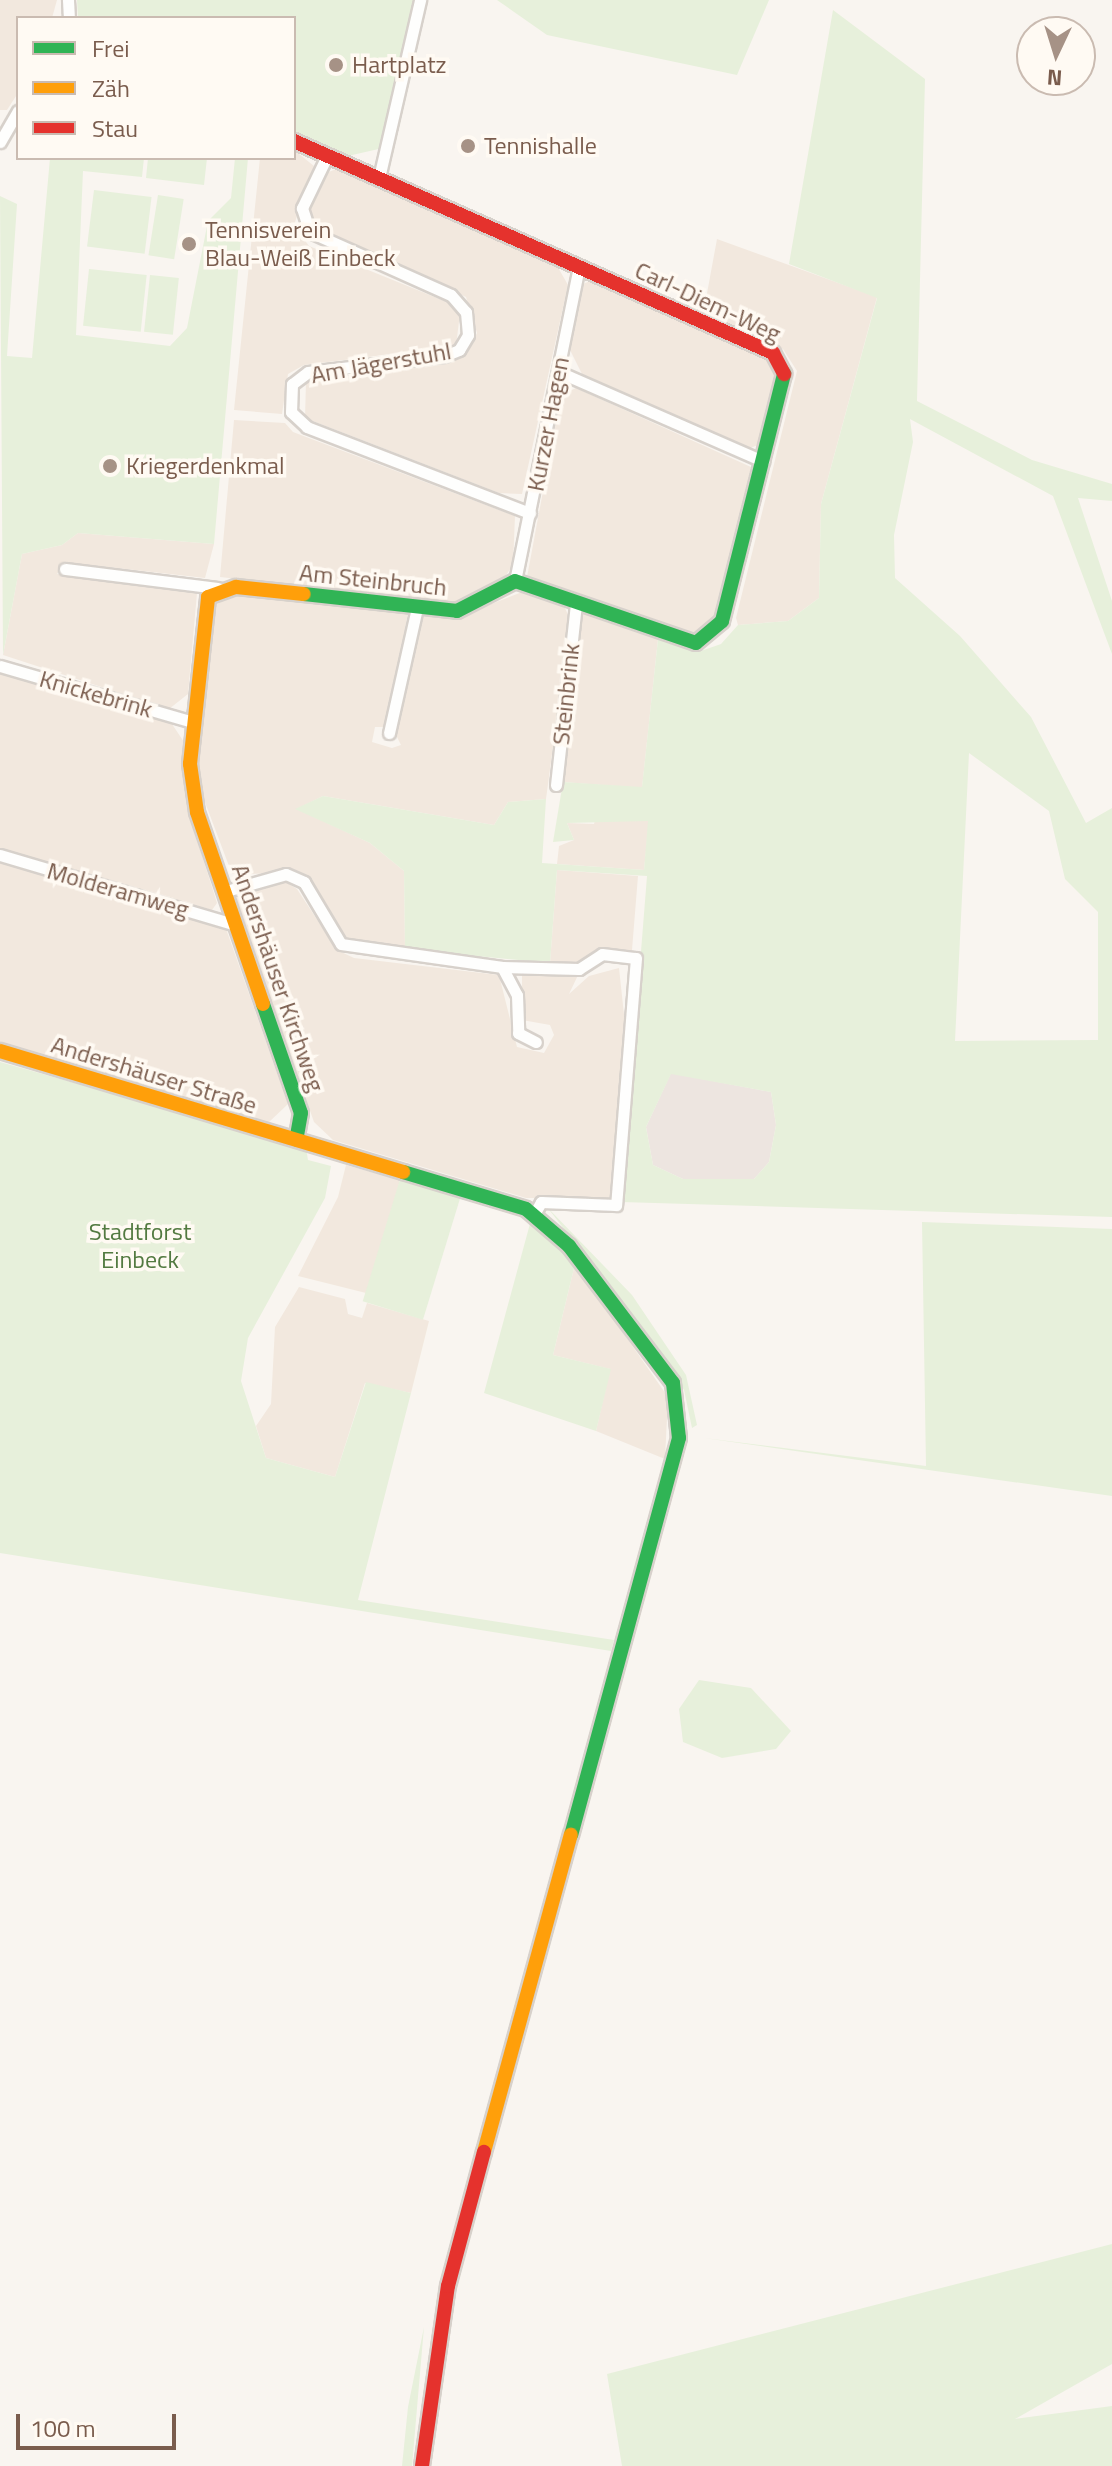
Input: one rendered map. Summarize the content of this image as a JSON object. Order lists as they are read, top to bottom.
{
  "streets": {
    "street": [
      "Carl-Diem-Weg",
      "Am Jägerstuhl",
      "Kurzer Hagen",
      "Am Steinbruch",
      "Knickebrink",
      "Steinbrink",
      "Molderamweg",
      "Andershäuser Kirchweg",
      "Andershäuser Straße"
    ]
  },
  "crossings": [
    ["Carl-Diem-Weg", "Am Jägerstuhl"],
    ["Carl-Diem-Weg", "Kurzer Hagen"],
    ["Carl-Diem-Weg", "Am Steinbruch"],
    ["Carl-Diem-Weg", "Steinbrink"],
    ["Am Jägerstuhl", "Kurzer Hagen"],
    ["Kurzer Hagen", "Am Steinbruch"],
    ["Am Steinbruch", "Andershäuser Kirchweg"],
    ["Knickebrink", "Andershäuser Kirchweg"],
    ["Molderamweg", "Andershäuser Kirchweg"],
    ["Andershäuser Kirchweg", "Andershäuser Straße"]
  ],
  "parks": ["Stadtforst Einbeck"],
  "places": [
    "Hartplatz",
    "Tennishalle",
    "Tennisverein Blau-Weiß Einbeck",
    "Kriegerdenkmal"
  ],
  "legend": ["Frei", "Zäh", "Stau"],
  "scale_bar": "100 m",
  "north": "bottom"
}
